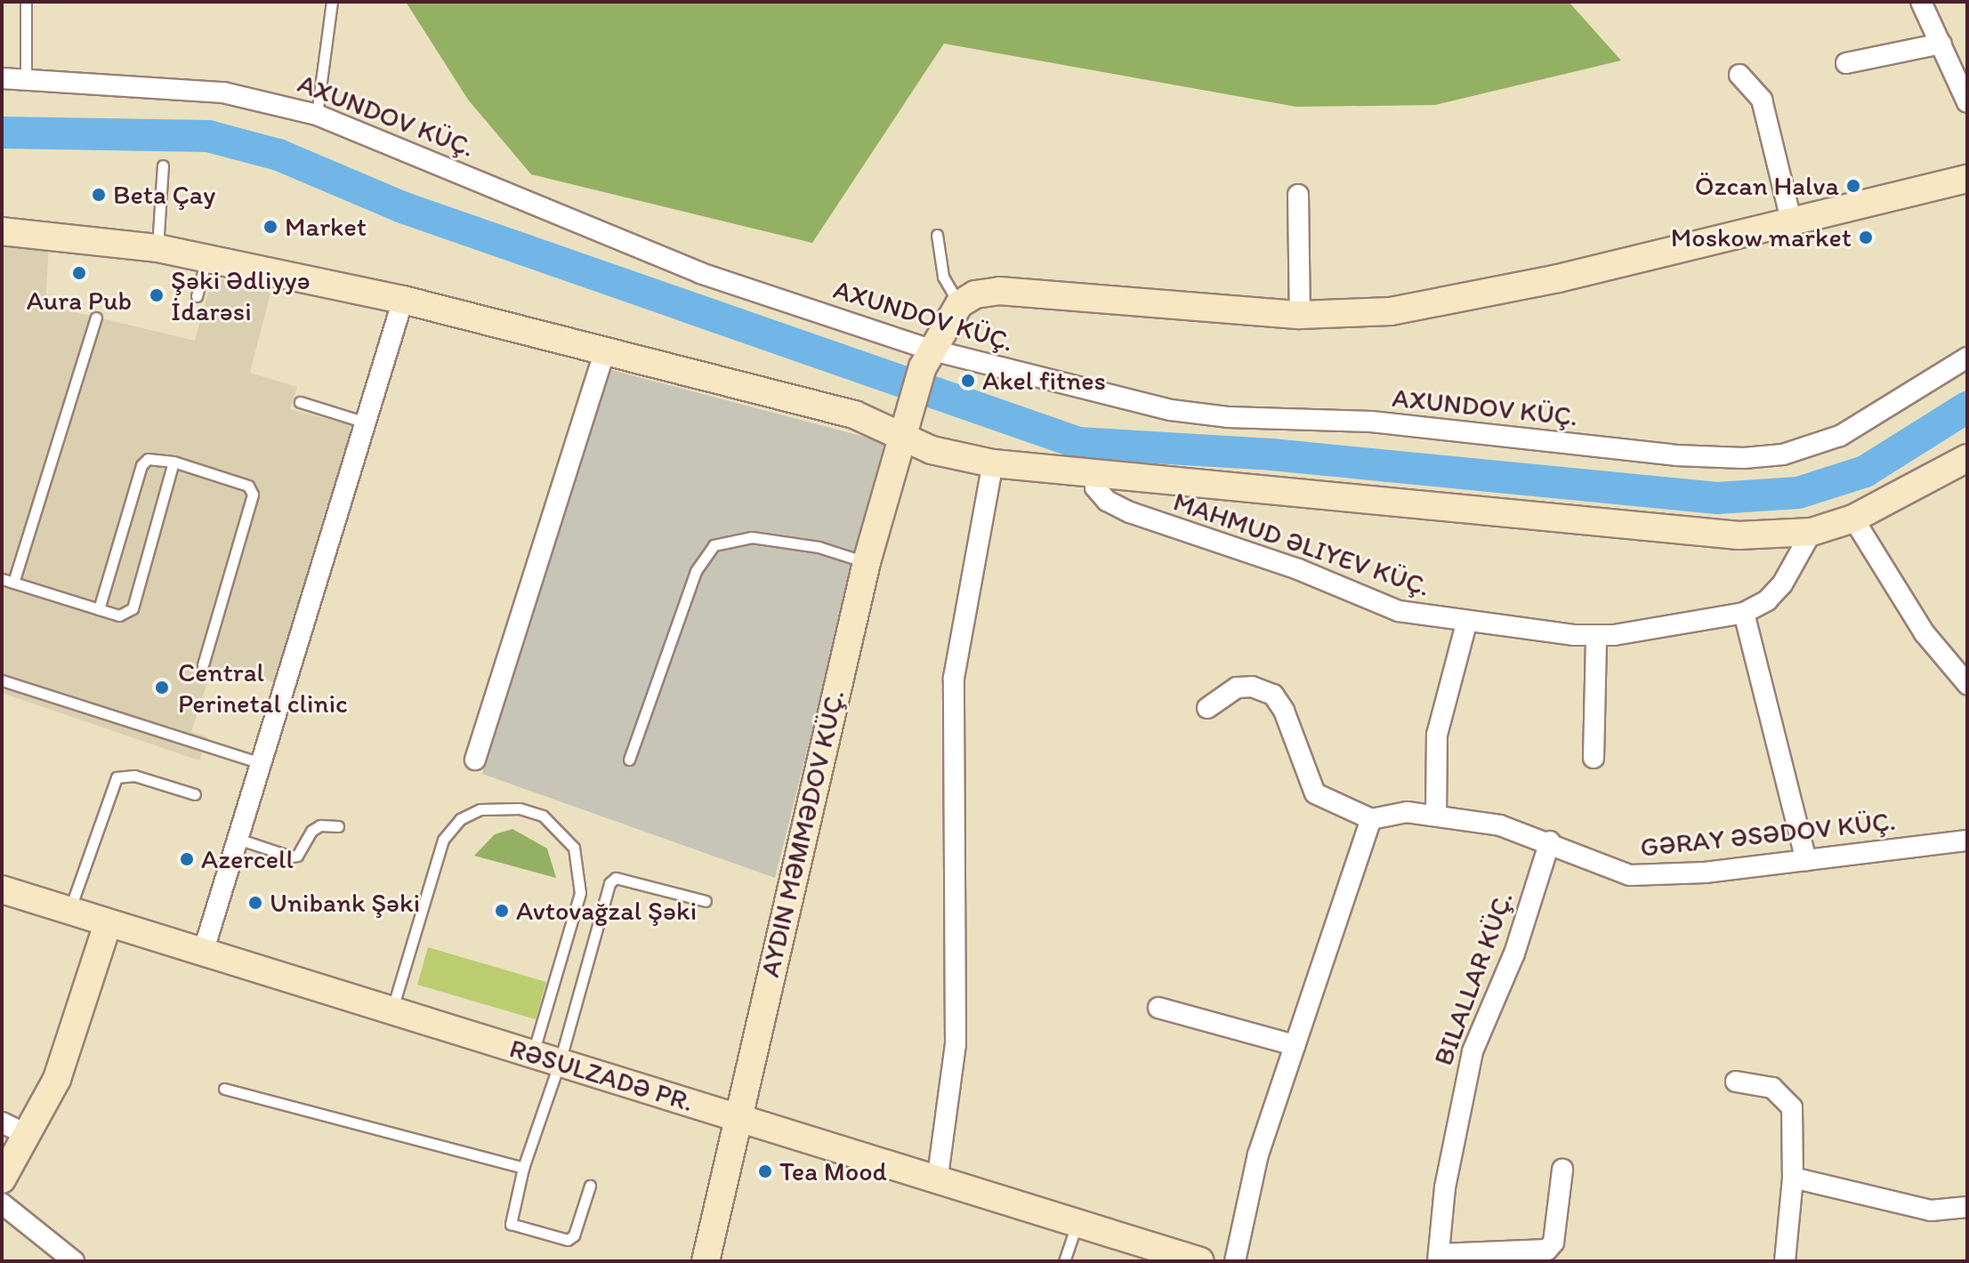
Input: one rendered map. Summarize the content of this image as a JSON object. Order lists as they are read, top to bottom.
{
  "streets": {
    "street": [
      "AXUNDOV KÜÇ.",
      "MAHMUD ƏLIYEV KÜÇ.",
      "GƏRAY ƏSƏDOV KÜÇ.",
      "BILALLAR KÜÇ.",
      "RƏSULZADƏ PR."
    ]
  },
  "crossings": [
    ["GƏRAY ƏSƏDOV KÜÇ.", "BILALLAR KÜÇ."]
  ],
  "places": [
    "Özcan Halva",
    "Beta Çay",
    "Market",
    "Moskow market",
    "Aura Pub",
    "Şəki Ədliyyə İdarəsi",
    "Akel fitnes",
    "Central Perinetal clinic",
    "Azercell",
    "Unibank Şəki",
    "Avtovağzal Şəki",
    "Tea Mood"
  ]
}
